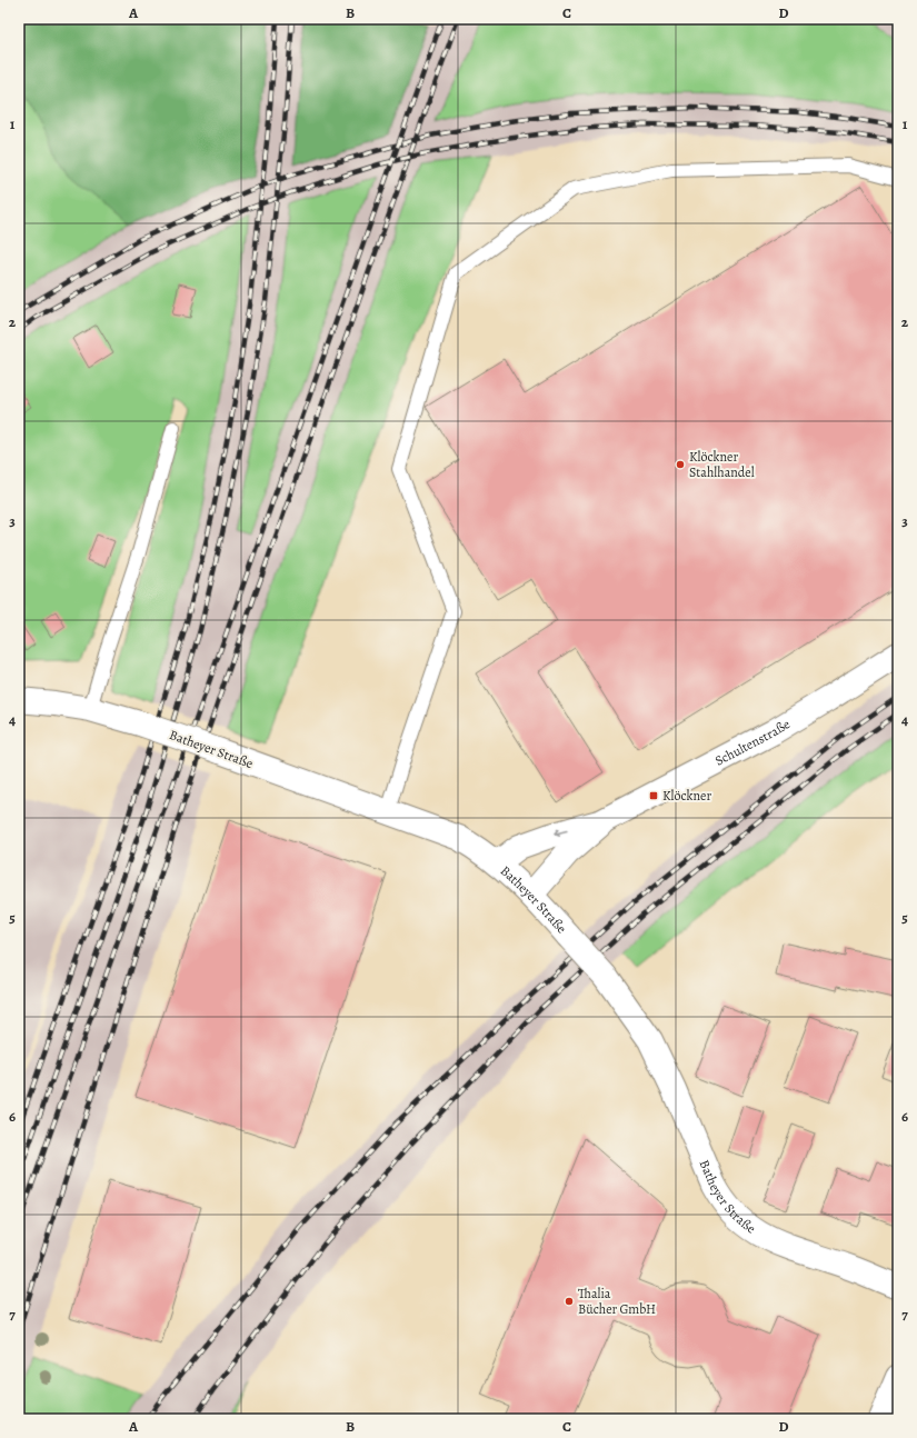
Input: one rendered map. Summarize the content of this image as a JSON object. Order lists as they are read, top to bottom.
{
  "streets": {
    "street": ["Schultenstraße", "Batheyer Straße"]
  },
  "crossings": [
    ["Schultenstraße", "Batheyer Straße"]
  ],
  "places": {
    "other": ["Klöckner Stahlhandel", "Thalia Bücher GmbH"],
    "transit": ["Klöckner"]
  },
  "grid": {
    "columns": [
      "A",
      "B",
      "C",
      "D"
    ],
    "rows": [
      "1",
      "2",
      "3",
      "4",
      "5",
      "6",
      "7"
    ]
  }
}
